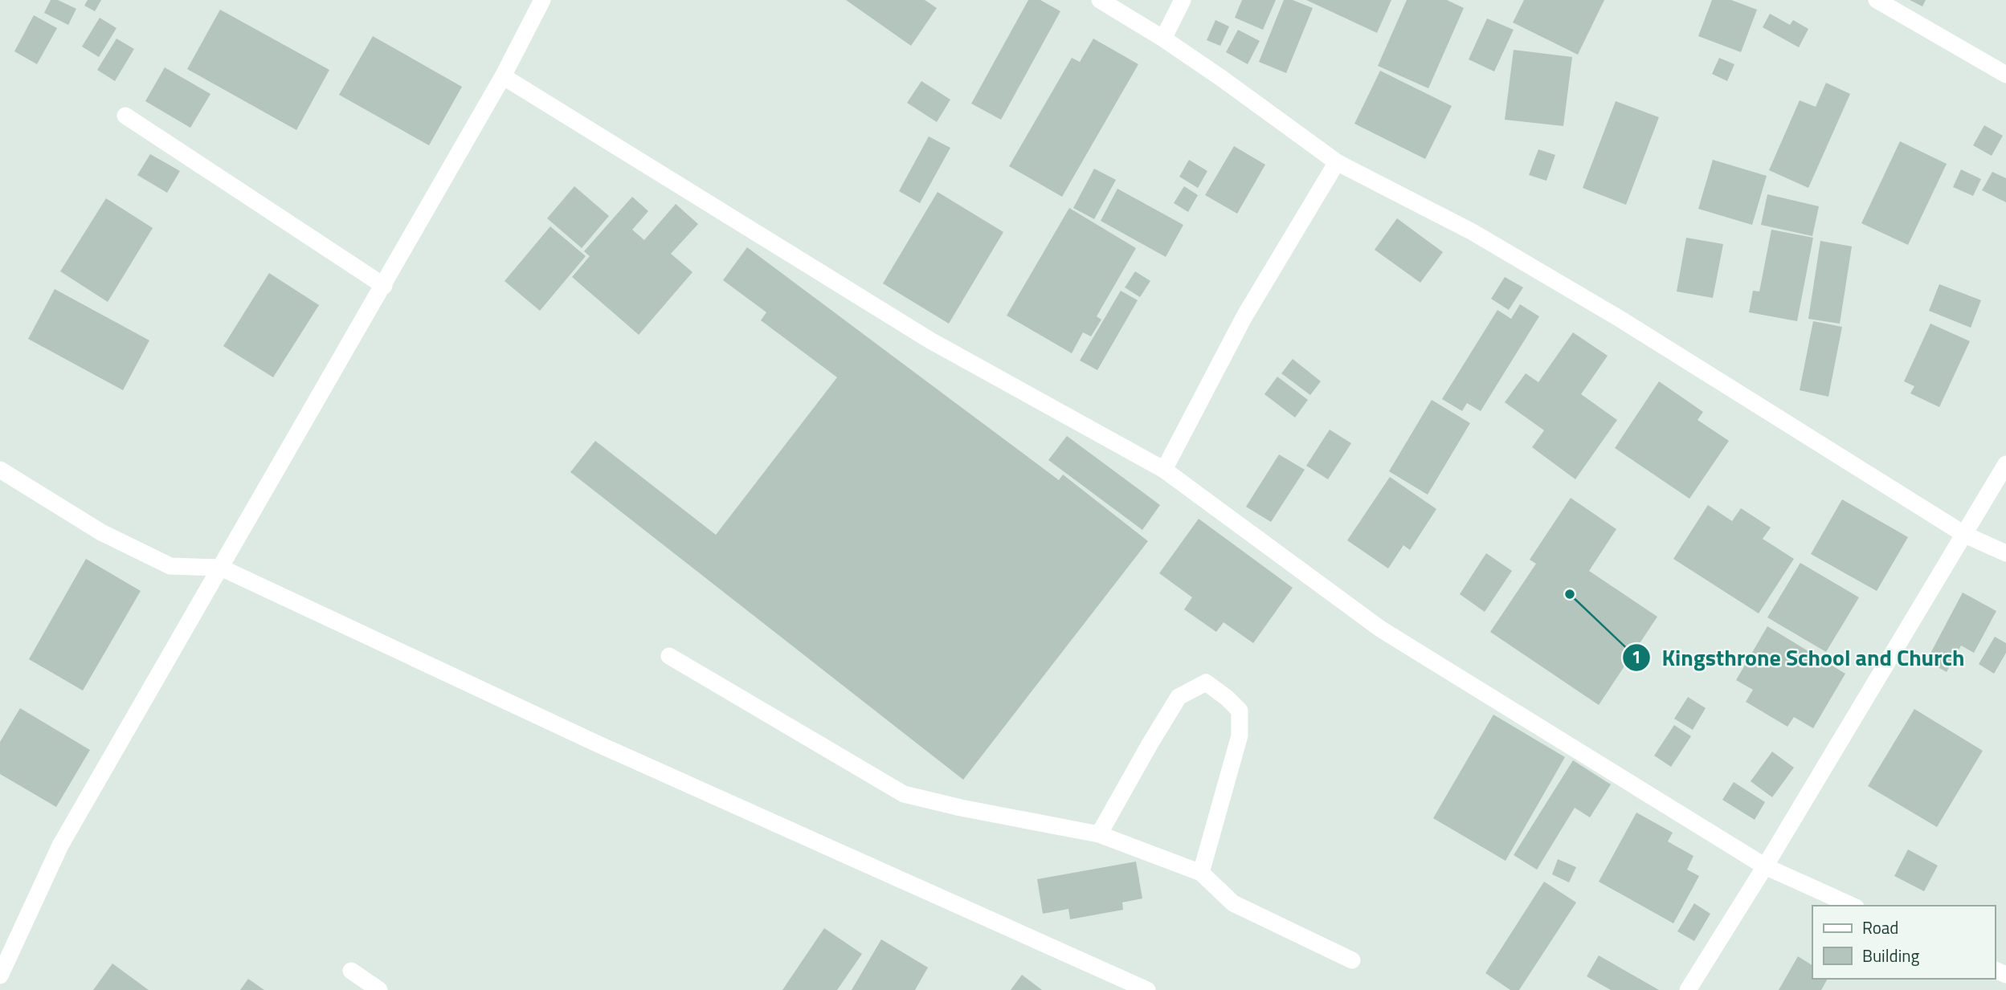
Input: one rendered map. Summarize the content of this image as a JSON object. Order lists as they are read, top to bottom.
{
  "places": ["Kingsthrone School and Church"],
  "legend": ["Road", "Building"]
}
